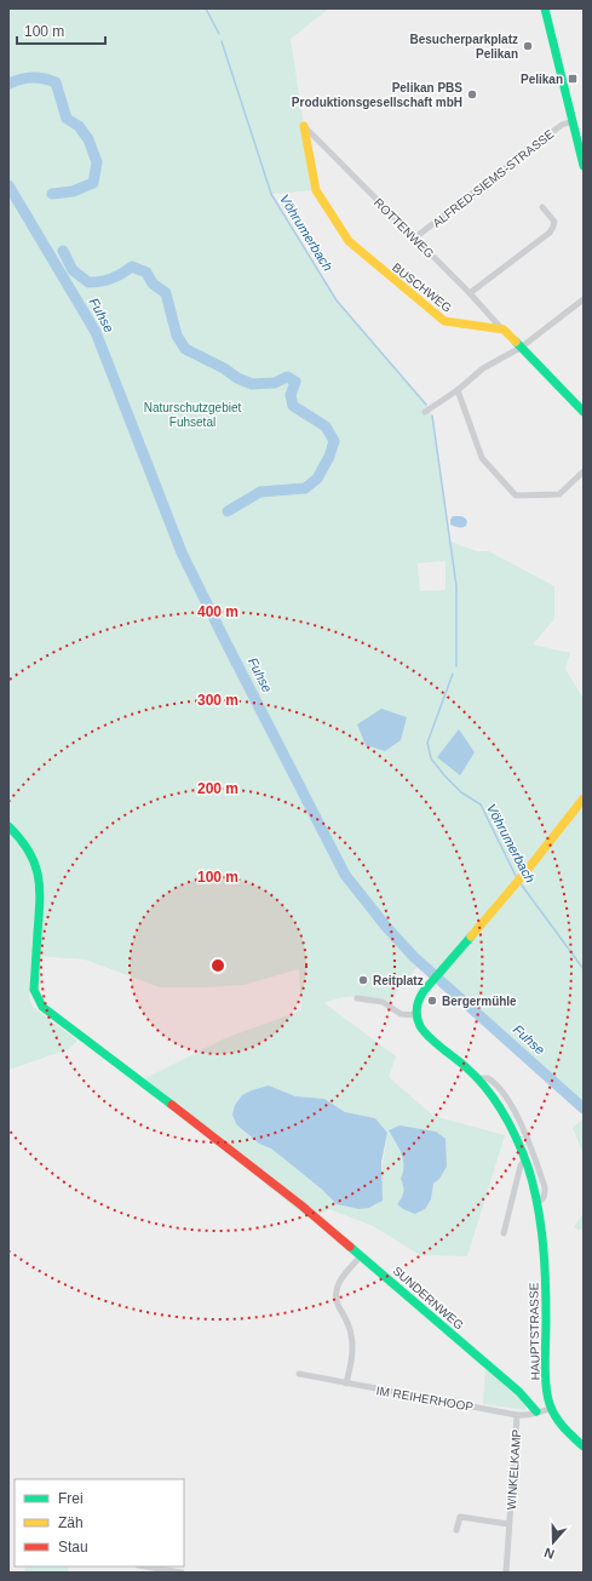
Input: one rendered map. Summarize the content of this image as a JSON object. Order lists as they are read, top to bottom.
{
  "streets": {
    "street": [
      "ALFRED-SIEMS-STRASSE",
      "ROTTENWEG",
      "BUSCHWEG",
      "SUNDERNWEG",
      "HAUPTSTRASSE",
      "IM REIHERHOOP",
      "WINKELKAMP"
    ]
  },
  "crossings": [
    ["ALFRED-SIEMS-STRASSE", "ROTTENWEG"],
    ["ROTTENWEG", "BUSCHWEG"],
    ["SUNDERNWEG", "IM REIHERHOOP"],
    ["HAUPTSTRASSE", "IM REIHERHOOP"],
    ["IM REIHERHOOP", "WINKELKAMP"]
  ],
  "water": ["Vöhrumerbach", "Fuhse"],
  "parks": ["Naturschutzgebiet Fuhsetal"],
  "places": {
    "other": [
      "Besucherparkplatz Pelikan",
      "Pelikan PBS Produktionsgesellschaft mbH",
      "Reitplatz",
      "Bergermühle"
    ],
    "transit": ["Pelikan"]
  },
  "legend": ["Frei", "Zäh", "Stau"],
  "scale_bar": "100 m",
  "north": "bottom",
  "rings": [
    "400 m",
    "300 m",
    "200 m",
    "100 m"
  ]
}
